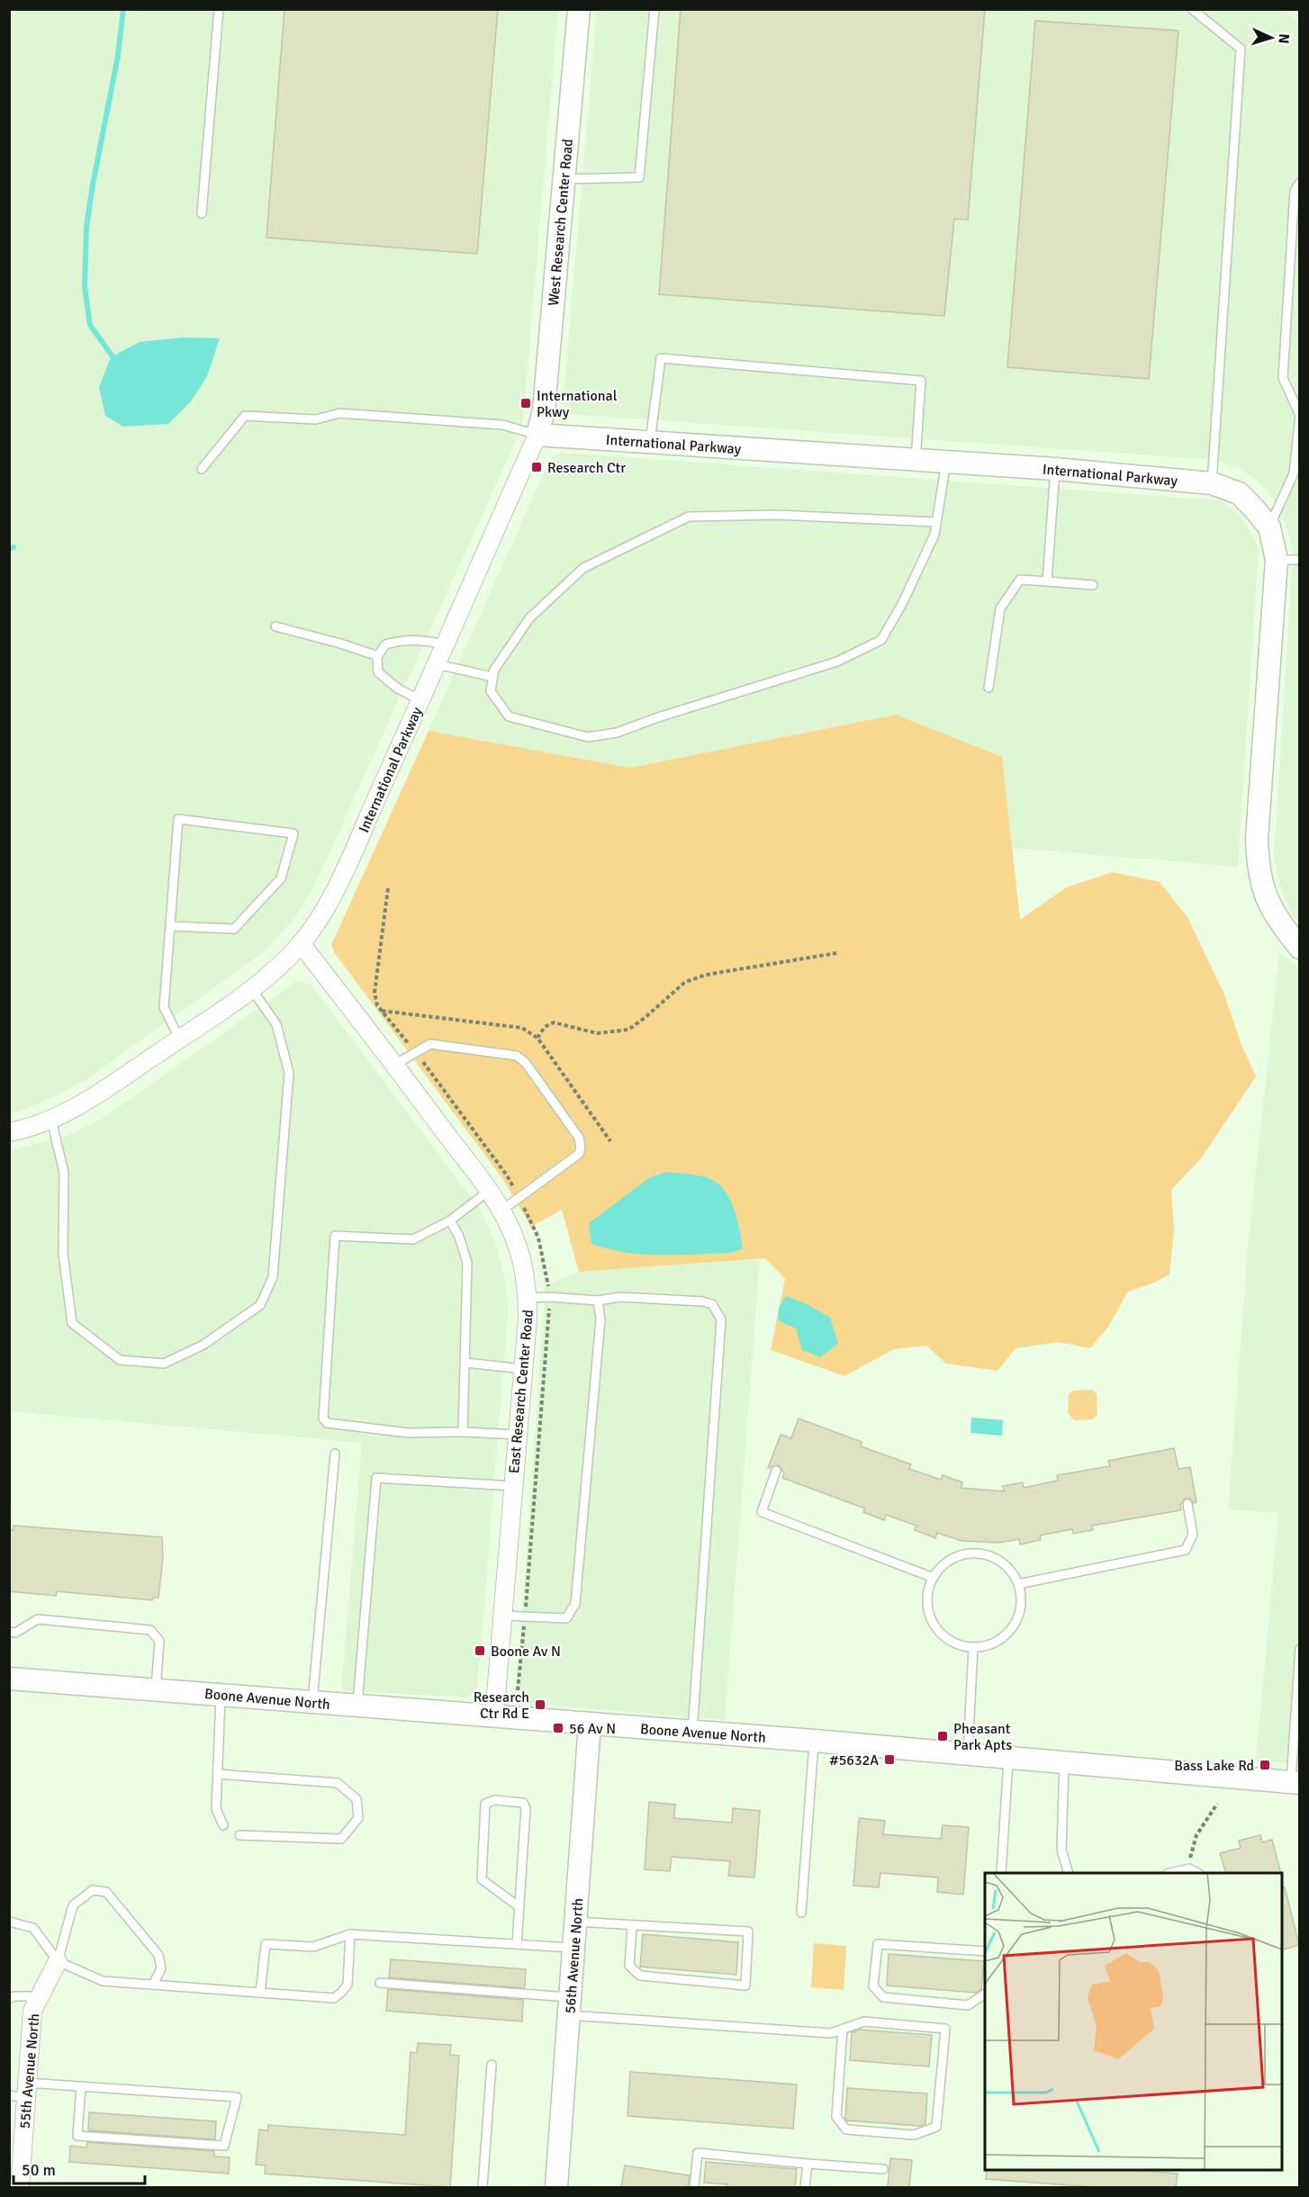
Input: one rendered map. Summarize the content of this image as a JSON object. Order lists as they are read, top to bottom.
{
  "streets": {
    "street": [
      "West Research Center Road",
      "International Parkway",
      "East Research Center Road",
      "Boone Avenue North",
      "56th Avenue North",
      "55th Avenue North"
    ]
  },
  "crossings": [
    ["West Research Center Road", "International Parkway"],
    ["International Parkway", "East Research Center Road"],
    ["East Research Center Road", "Boone Avenue North"],
    ["Boone Avenue North", "56th Avenue North"]
  ],
  "places": {
    "transit": [
      "International Pkwy",
      "Research Ctr",
      "Boone Av N",
      "Research Ctr Rd E",
      "56 Av N",
      "Pheasant Park Apts",
      "#5632A",
      "Bass Lake Rd"
    ]
  },
  "scale_bar": "50 m",
  "north": "right"
}
